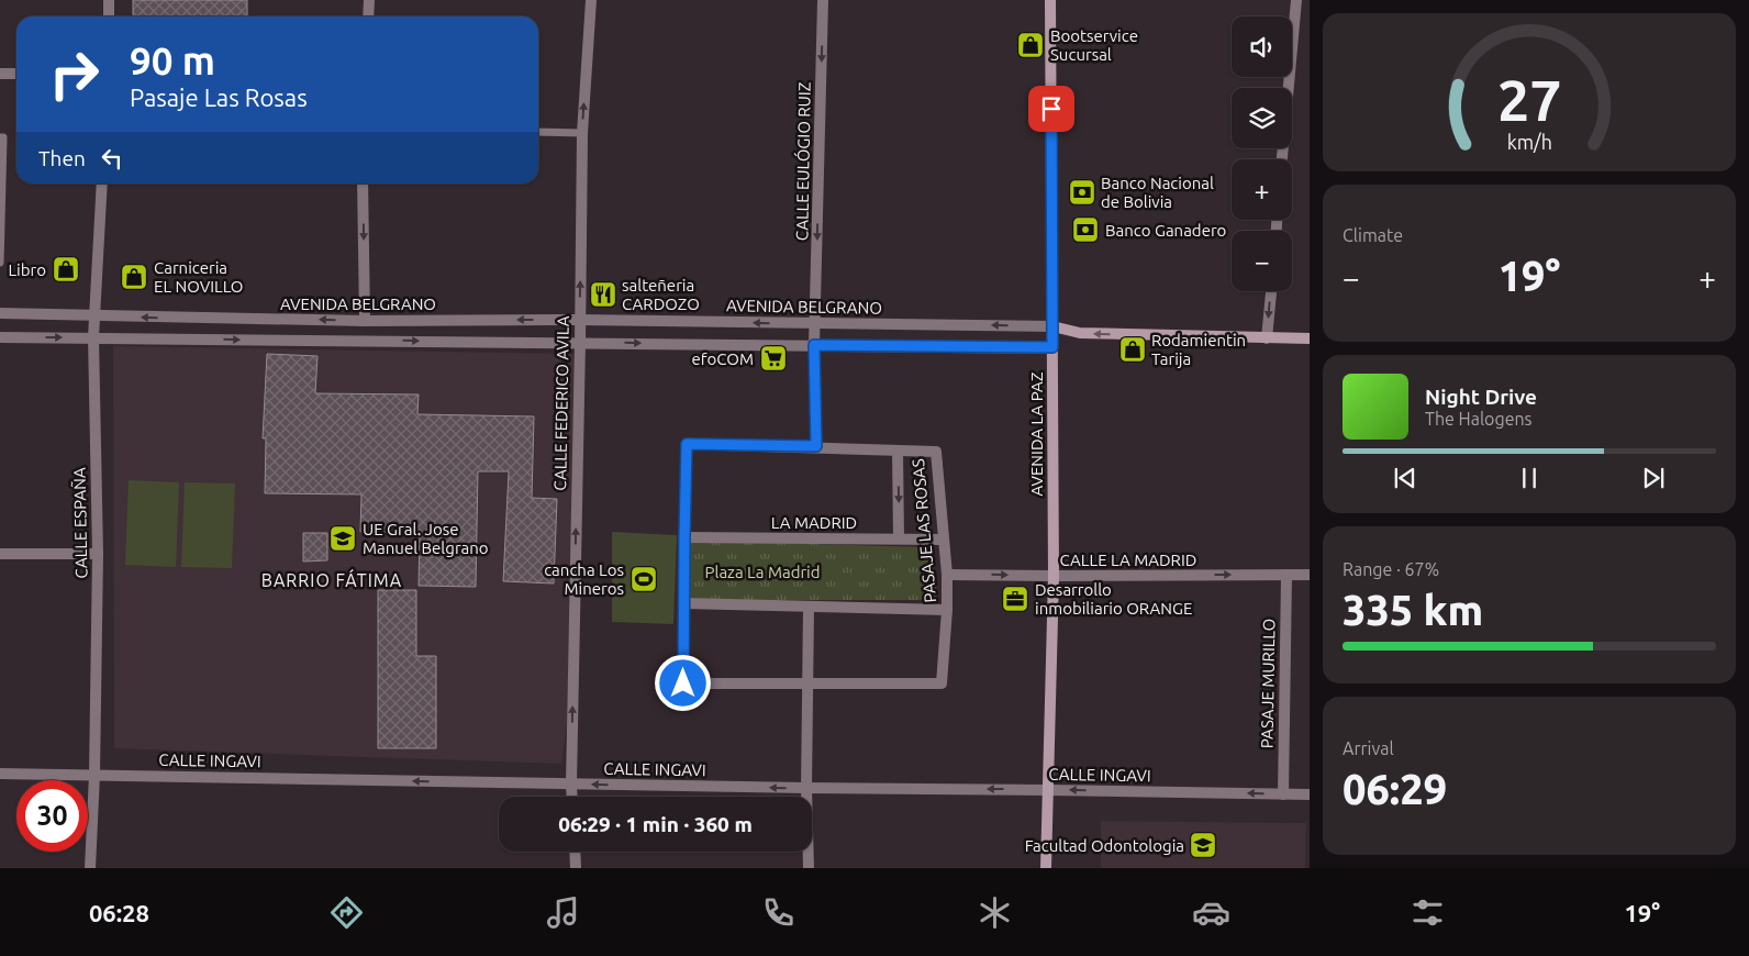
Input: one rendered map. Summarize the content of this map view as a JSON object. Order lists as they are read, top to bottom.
{
  "streets": {
    "main road": ["AVENIDA BELGRANO", "AVENIDA LA PAZ"],
    "street": [
      "CALLE EULÓGIO RUIZ",
      "CALLE FEDERICO AVILA",
      "LA MADRID",
      "CALLE ESPAÑA",
      "PASAJE LAS ROSAS",
      "CALLE LA MADRID",
      "PASAJE MURILLO",
      "CALLE INGAVI"
    ]
  },
  "crossings": [
    ["CALLE EULÓGIO RUIZ", "AVENIDA BELGRANO"],
    ["AVENIDA BELGRANO", "CALLE FEDERICO AVILA"],
    ["AVENIDA BELGRANO", "AVENIDA LA PAZ"],
    ["AVENIDA BELGRANO", "CALLE ESPAÑA"],
    ["CALLE FEDERICO AVILA", "CALLE INGAVI"],
    ["AVENIDA LA PAZ", "CALLE LA MADRID"],
    ["AVENIDA LA PAZ", "CALLE INGAVI"],
    ["LA MADRID", "PASAJE LAS ROSAS"],
    ["CALLE ESPAÑA", "CALLE INGAVI"],
    ["PASAJE LAS ROSAS", "CALLE LA MADRID"],
    ["CALLE LA MADRID", "PASAJE MURILLO"],
    ["PASAJE MURILLO", "CALLE INGAVI"]
  ],
  "one_way": [
    "CALLE EULÓGIO RUIZ",
    "CALLE FEDERICO AVILA",
    "CALLE LA MADRID",
    "CALLE INGAVI"
  ],
  "districts": ["BARRIO FÁTIMA"],
  "parks": ["Plaza La Madrid"],
  "places": {
    "shop": [
      "Bootservice Sucursal",
      "Libro",
      "Carniceria EL NOVILLO",
      "Rodamientin Tarija"
    ],
    "bank": ["Banco Nacional de Bolivia", "Banco Ganadero"],
    "restaurant": ["salteñeria CARDOZO"],
    "supermarket": ["efoCOM"],
    "school or university": ["UE Gral. Jose Manuel Belgrano", "Facultad Odontologia"],
    "sports": ["cancha Los Mineros"],
    "office": ["Desarrollo inmobiliario ORANGE"]
  },
  "page": {
    "map_buttons": ["+", "−"],
    "turn": ["90 m", "Pasaje Las Rosas"],
    "then": "Then",
    "tile": [
      "Climate",
      ["Range · 67%", "335 km"],
      ["Arrival", "06:29"]
    ],
    "heat": ["−", "19°", "+"],
    "song": ["Night Drive", "The Halogens"],
    "limit": "30",
    "trip": "06:29 · 1 min · 360 m",
    "tabs": ["06:28", "19°"],
    "gauge": ["27", "km/h"]
  }
}
